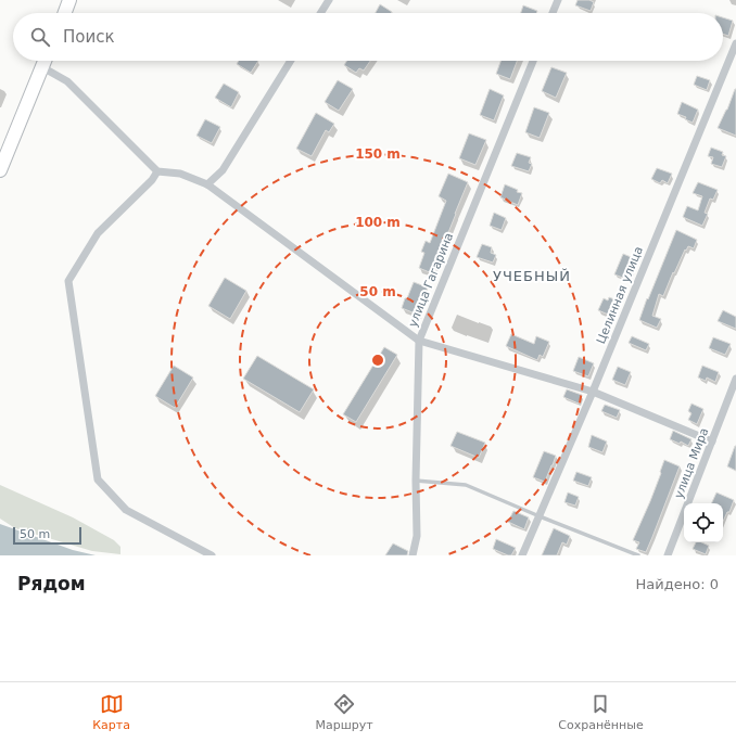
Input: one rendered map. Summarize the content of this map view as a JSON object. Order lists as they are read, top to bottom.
{
  "streets": {
    "street": ["улица Гагарина", "Целинная улица", "улица Мира"]
  },
  "districts": ["УЧЕБНЫЙ"],
  "scale_bar": "50 m",
  "page": {
    "search": "Поиск",
    "scale": "50 m",
    "heading": ["Рядом", "Найдено: 0"],
    "nav": ["Карта", "Маршрут", "Сохранённые"]
  },
  "rings": ["150 m", "100 m", "50 m"]
}
